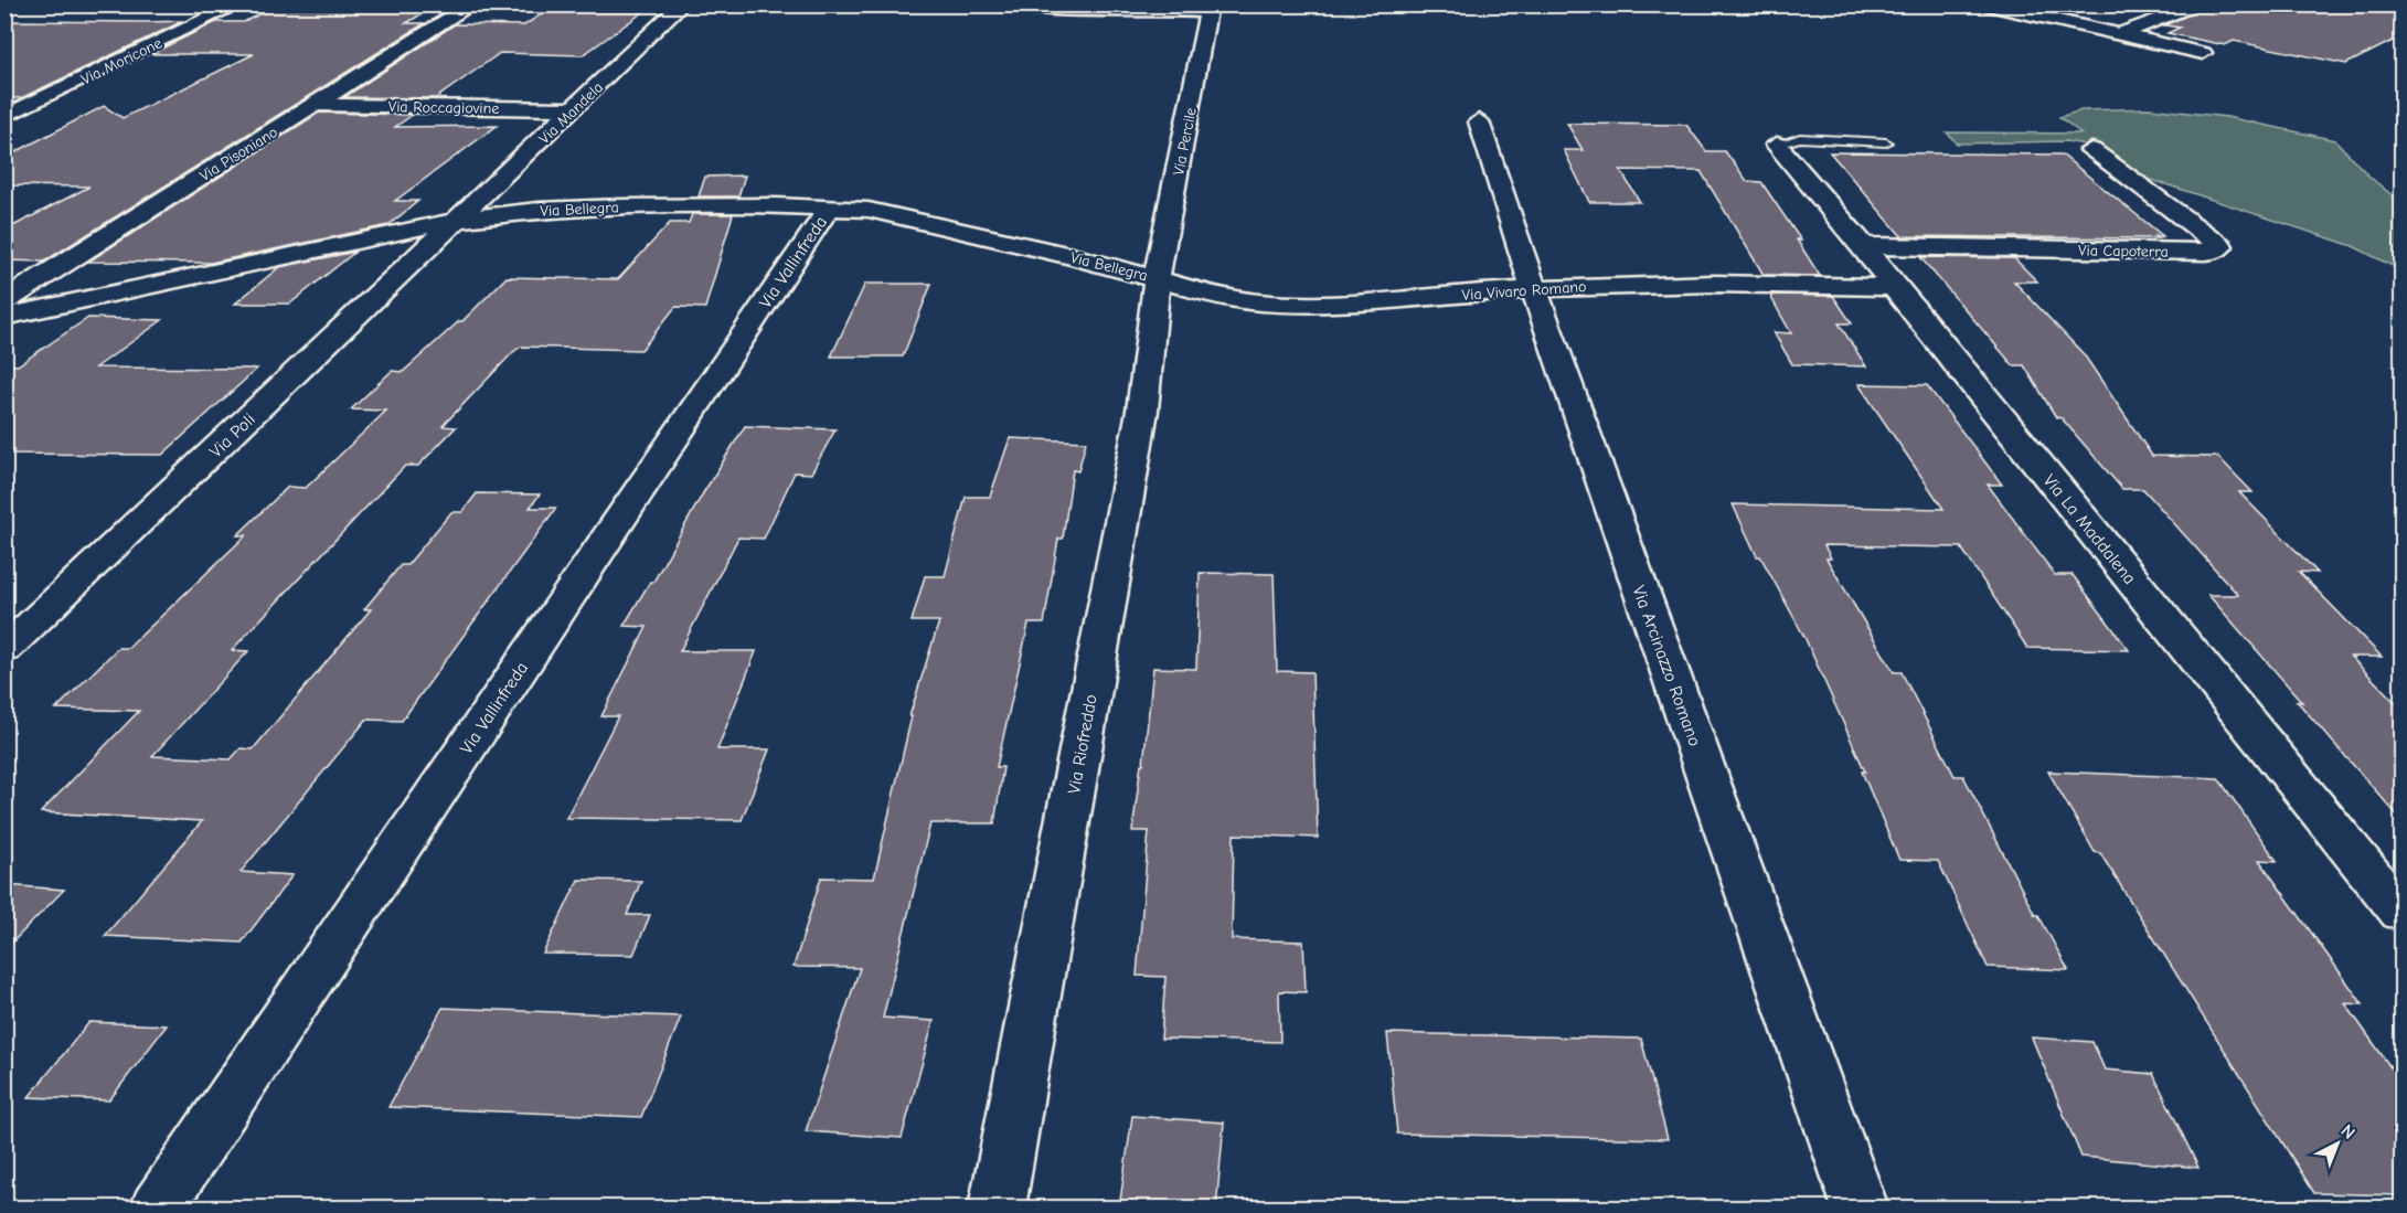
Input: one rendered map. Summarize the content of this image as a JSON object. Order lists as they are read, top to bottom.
{
  "streets": {
    "street": [
      "Via Moricone",
      "Via Roccagiovine",
      "Via Mandela",
      "Via Percile",
      "Via Pisoniano",
      "Via Bellegra",
      "Via Capoterra",
      "Via Vallinfreda",
      "Via Vivaro Romano",
      "Via Poli",
      "Via La Maddalena",
      "Via Arcinazzo Romano",
      "Via Riofreddo"
    ]
  },
  "crossings": [
    ["Via Roccagiovine", "Via Mandela"],
    ["Via Roccagiovine", "Via Pisoniano"],
    ["Via Mandela", "Via Bellegra"],
    ["Via Mandela", "Via Poli"],
    ["Via Percile", "Via Bellegra"],
    ["Via Percile", "Via Vivaro Romano"],
    ["Via Percile", "Via Riofreddo"],
    ["Via Bellegra", "Via Vallinfreda"],
    ["Via Bellegra", "Via Vivaro Romano"],
    ["Via Bellegra", "Via Poli"],
    ["Via Bellegra", "Via Riofreddo"],
    ["Via Capoterra", "Via La Maddalena"],
    ["Via Vivaro Romano", "Via La Maddalena"],
    ["Via Vivaro Romano", "Via Arcinazzo Romano"],
    ["Via Vivaro Romano", "Via Riofreddo"]
  ],
  "north": "top right"
}
